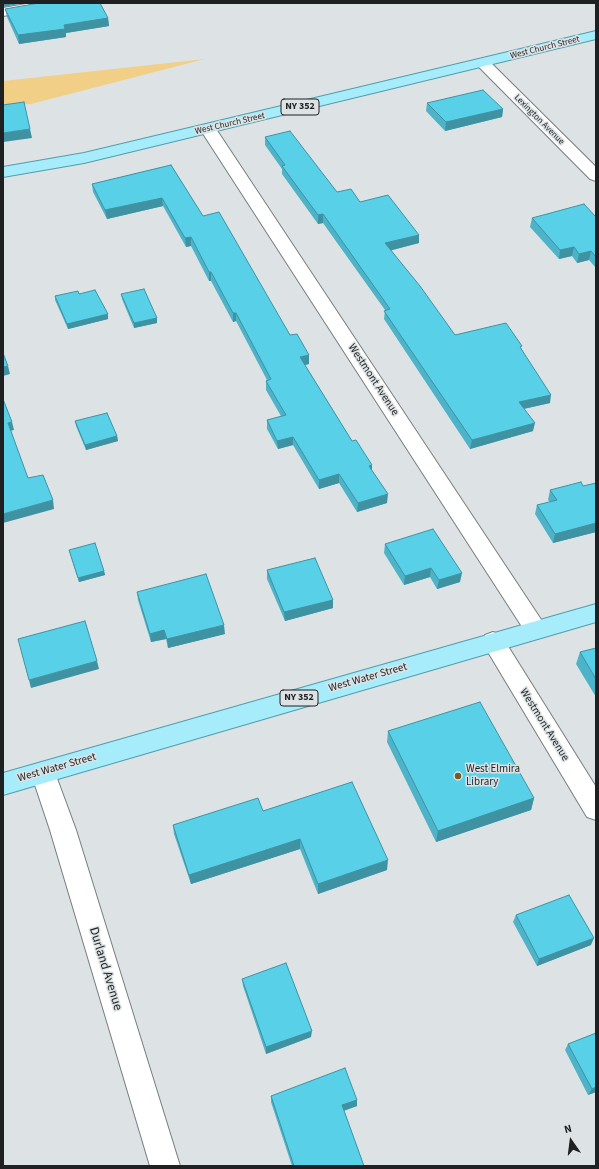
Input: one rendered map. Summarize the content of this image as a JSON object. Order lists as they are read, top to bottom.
{
  "streets": {
    "main road": ["West Church Street", "NY 352", "West Water Street"],
    "street": ["Lexington Avenue", "Westmont Avenue", "Durland Avenue"]
  },
  "crossings": [
    ["West Church Street", "Lexington Avenue"],
    ["West Church Street", "Westmont Avenue"],
    ["Westmont Avenue", "West Water Street"],
    ["West Water Street", "Durland Avenue"]
  ],
  "places": ["West Elmira Library"],
  "north": "top"
}
